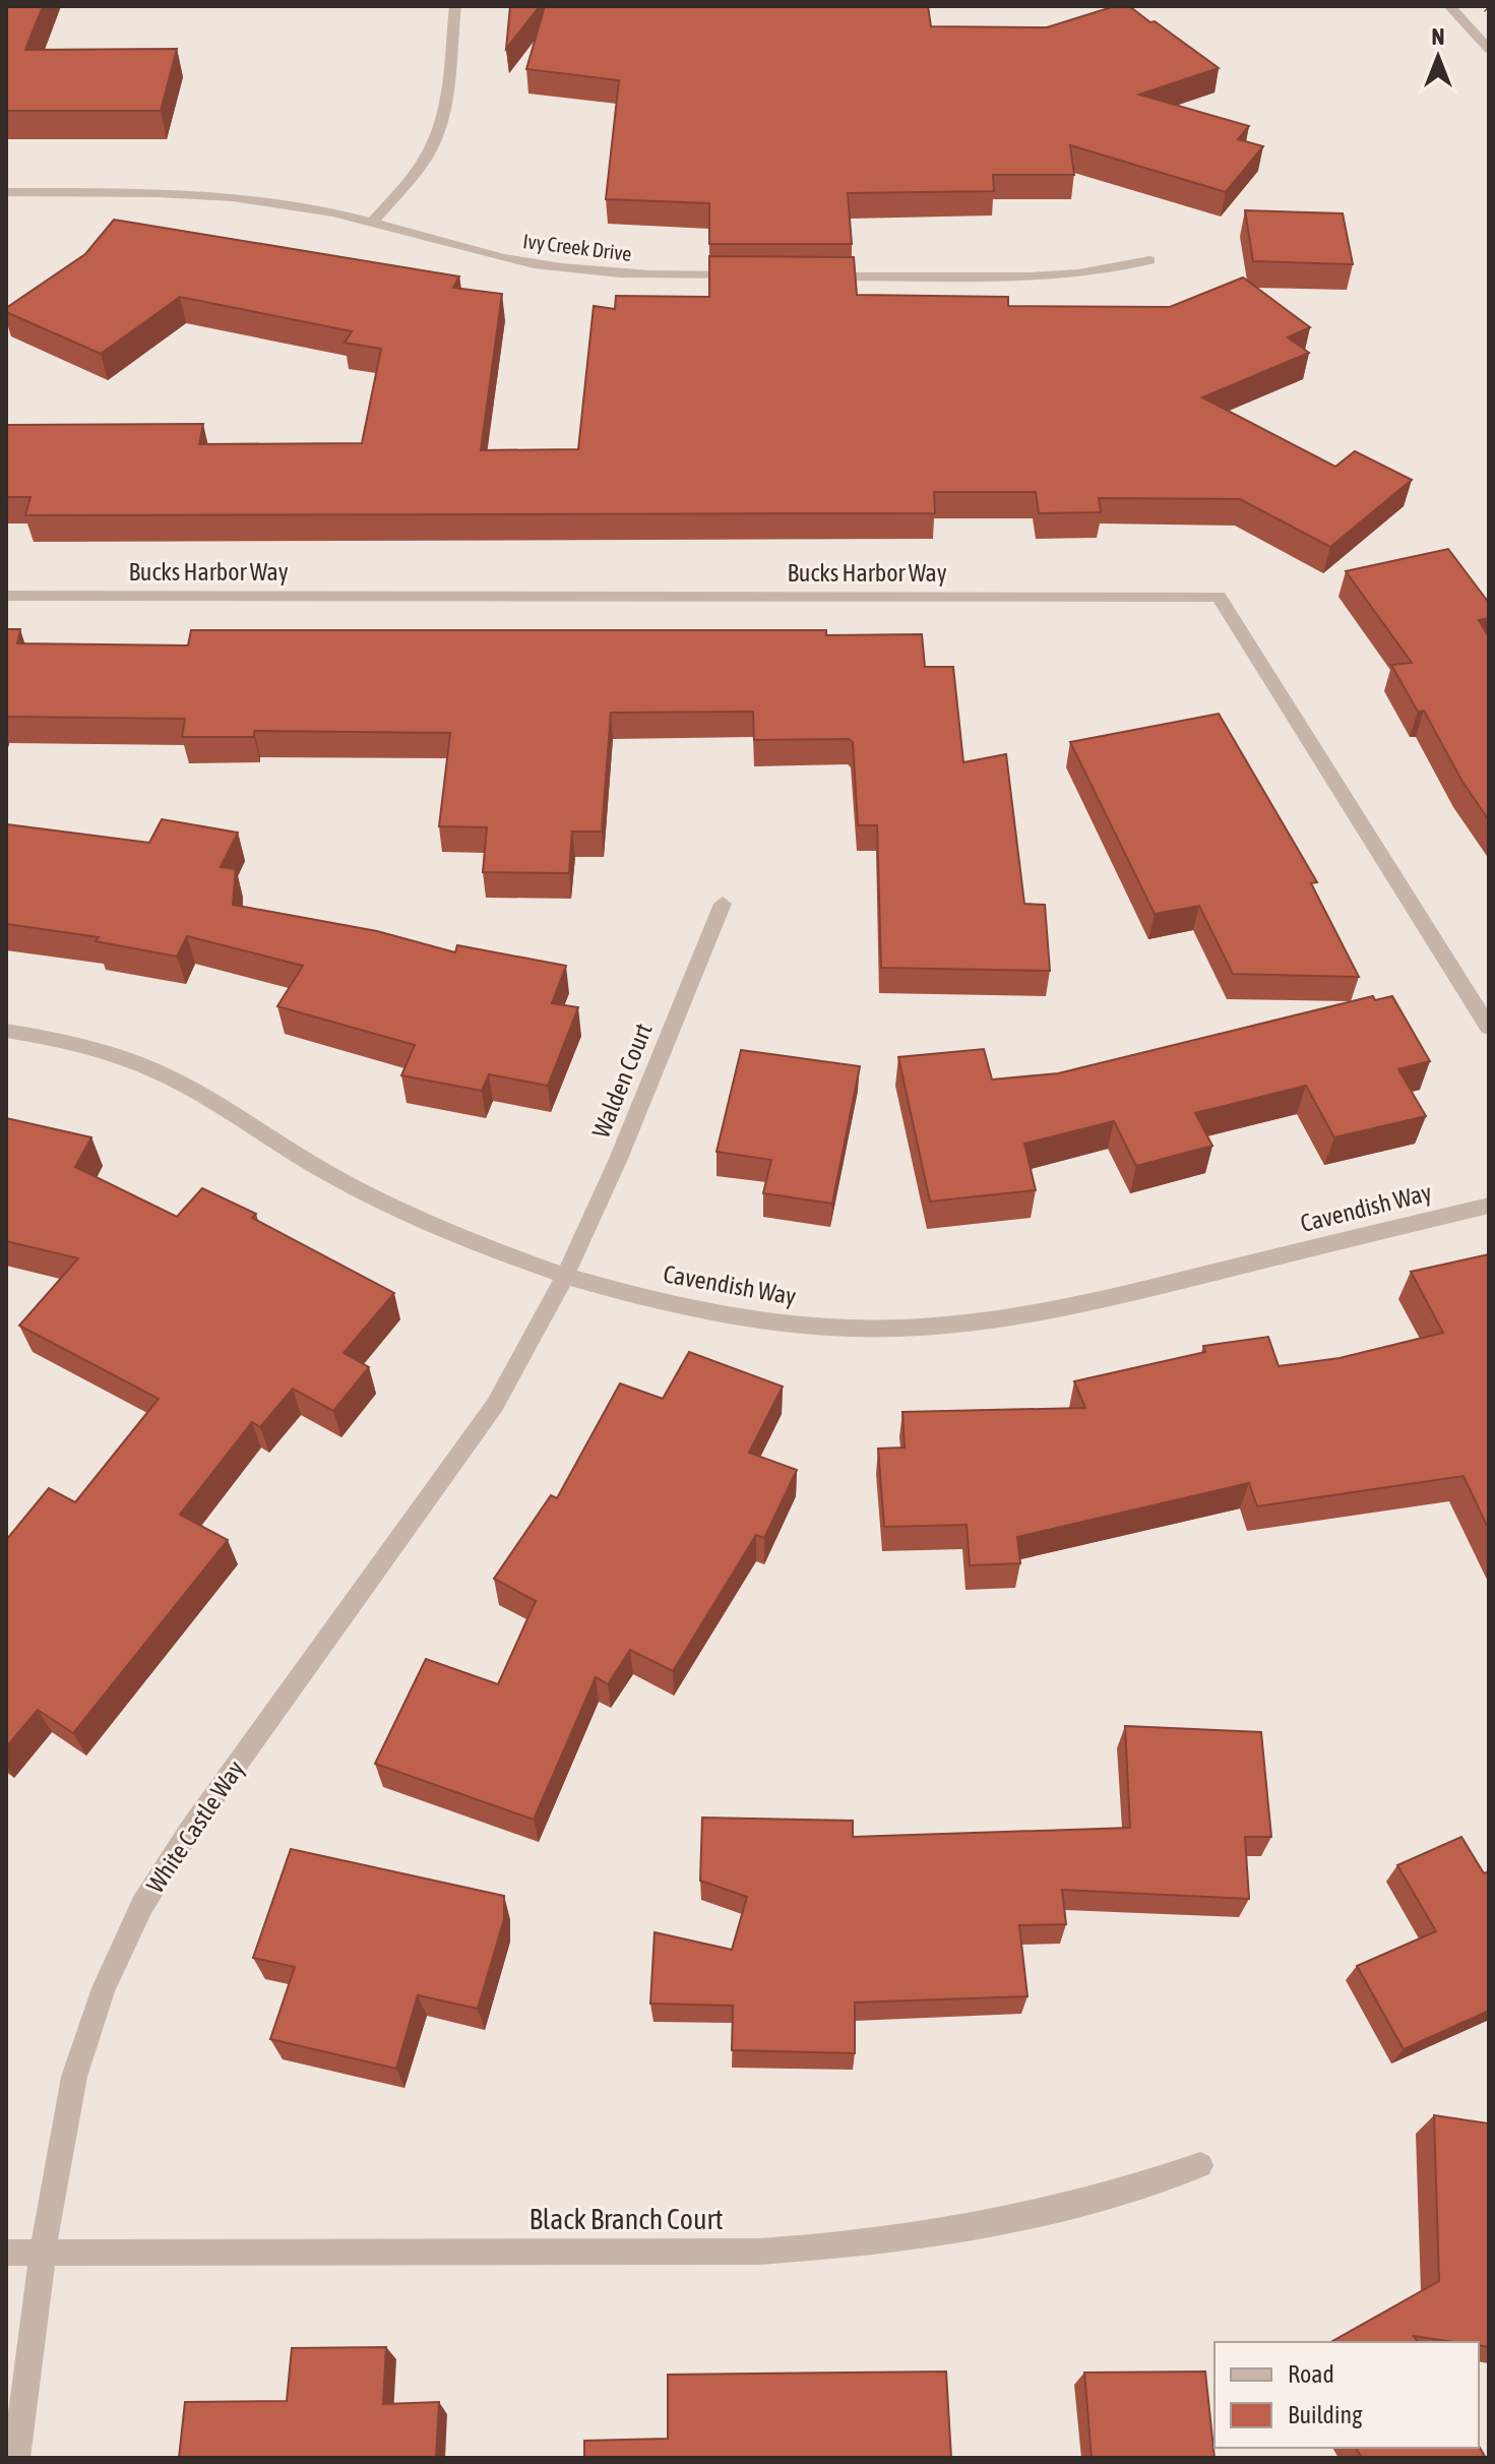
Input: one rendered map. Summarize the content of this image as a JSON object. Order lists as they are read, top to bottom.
{
  "streets": {
    "street": [
      "Ivy Creek Drive",
      "Bucks Harbor Way",
      "Walden Court",
      "Cavendish Way",
      "White Castle Way",
      "Black Branch Court"
    ]
  },
  "crossings": [
    ["Walden Court", "Cavendish Way"],
    ["Walden Court", "White Castle Way"],
    ["Cavendish Way", "White Castle Way"],
    ["White Castle Way", "Black Branch Court"]
  ],
  "legend": ["Road", "Building"],
  "north": "top"
}
